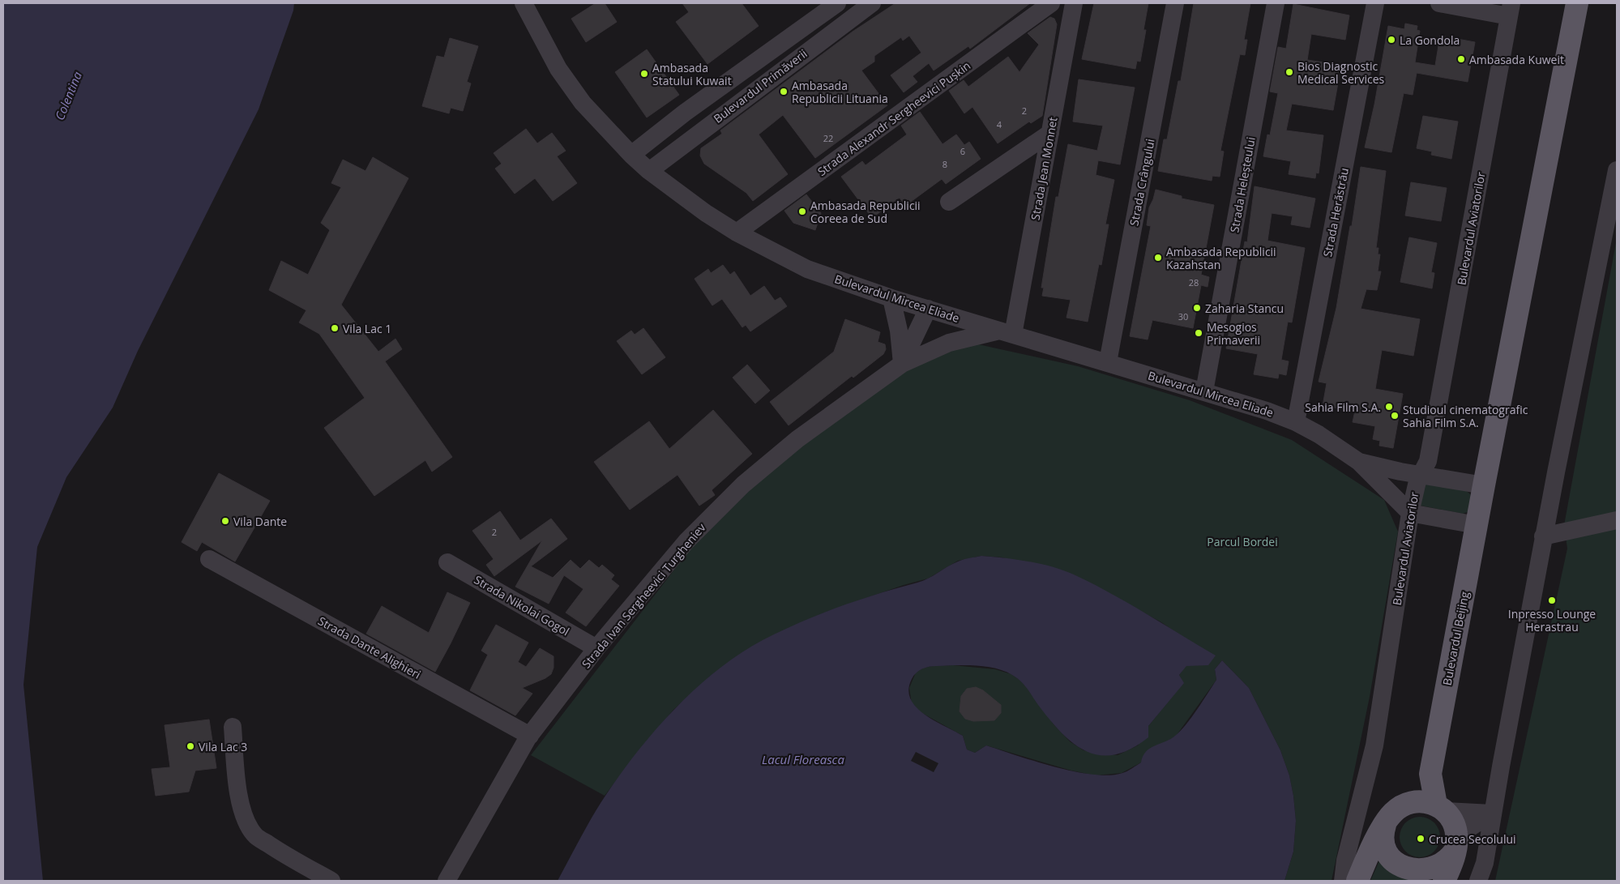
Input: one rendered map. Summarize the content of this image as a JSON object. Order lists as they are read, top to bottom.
{
  "streets": {
    "main road": ["Bulevardul Beijing"],
    "street": [
      "Bulevardul Primăverii",
      "Strada Alexandr Sergheevici Pușkin",
      "Strada Jean Monnet",
      "Strada Crângului",
      "Strada Heleșteului",
      "Strada Herăstrău",
      "Bulevardul Aviatorilor",
      "Bulevardul Mircea Eliade",
      "Strada Ivan Sergheevici Turgheniev",
      "Strada Nikolai Gogol",
      "Strada Dante Alighieri"
    ]
  },
  "crossings": [
    ["Bulevardul Primăverii", "Bulevardul Mircea Eliade"],
    ["Strada Alexandr Sergheevici Pușkin", "Bulevardul Mircea Eliade"],
    ["Strada Jean Monnet", "Bulevardul Mircea Eliade"],
    ["Strada Jean Monnet", "Strada Ivan Sergheevici Turgheniev"],
    ["Strada Crângului", "Bulevardul Mircea Eliade"],
    ["Strada Heleșteului", "Bulevardul Mircea Eliade"],
    ["Strada Herăstrău", "Bulevardul Mircea Eliade"],
    ["Bulevardul Aviatorilor", "Bulevardul Mircea Eliade"],
    ["Bulevardul Mircea Eliade", "Strada Ivan Sergheevici Turgheniev"],
    ["Bulevardul Mircea Eliade", "Bulevardul Beijing"],
    ["Strada Ivan Sergheevici Turgheniev", "Strada Nikolai Gogol"],
    ["Strada Ivan Sergheevici Turgheniev", "Strada Dante Alighieri"]
  ],
  "water": ["Colentina", "Lacul Floreasca"],
  "parks": ["Parcul Bordei"],
  "places": [
    "La Gondola",
    "Ambasada Kuweit",
    "Bios Diagnostic Medical Services",
    "Ambasada Statului Kuwait",
    "Ambasada Republicii Lituania",
    "Ambasada Republicii Coreea de Sud",
    "Ambasada Republicii Kazahstan",
    "Zaharia Stancu",
    "Vila Lac 1",
    "Mesogios Primaverii",
    "Sahia Film S.A.",
    "Studioul cinematografic Sahia Film S.A.",
    "Vila Dante",
    "Inpresso Lounge Herastrau",
    "Vila Lac 3",
    "Crucea Secolului"
  ],
  "house_numbers": [
    "2",
    "4",
    "22",
    "6",
    "8",
    "28",
    "30",
    "2"
  ]
}
